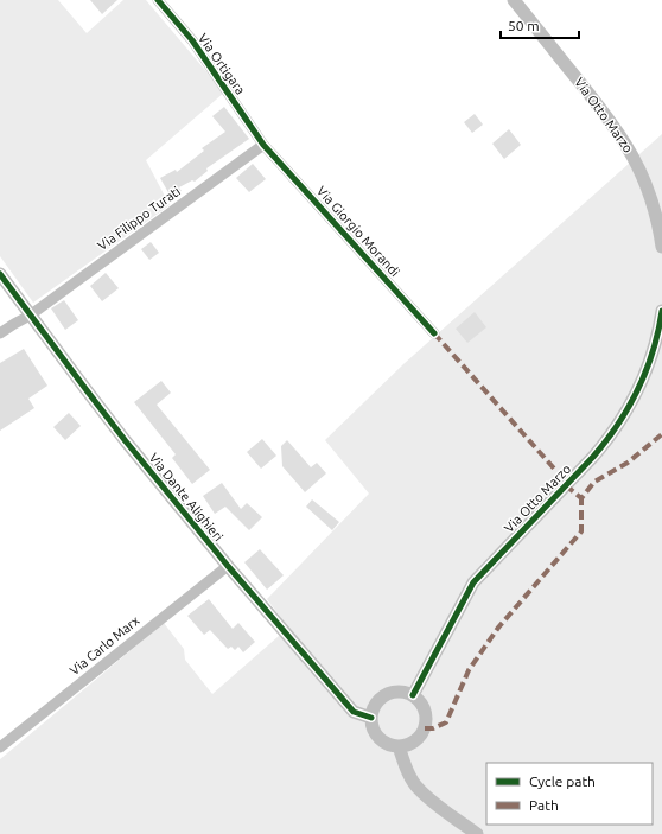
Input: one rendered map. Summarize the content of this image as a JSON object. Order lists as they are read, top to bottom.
{
  "streets": {
    "street": [
      "Via Ortigara",
      "Via Otto Marzo",
      "Via Filippo Turati",
      "Via Giorgio Morandi",
      "Via Dante Alighieri",
      "Via Carlo Marx"
    ]
  },
  "crossings": [
    ["Via Ortigara", "Via Filippo Turati"],
    ["Via Ortigara", "Via Giorgio Morandi"],
    ["Via Otto Marzo", "Via Dante Alighieri"],
    ["Via Filippo Turati", "Via Giorgio Morandi"],
    ["Via Filippo Turati", "Via Dante Alighieri"],
    ["Via Dante Alighieri", "Via Carlo Marx"]
  ],
  "legend": ["Cycle path", "Path"],
  "scale_bar": "50 m"
}
